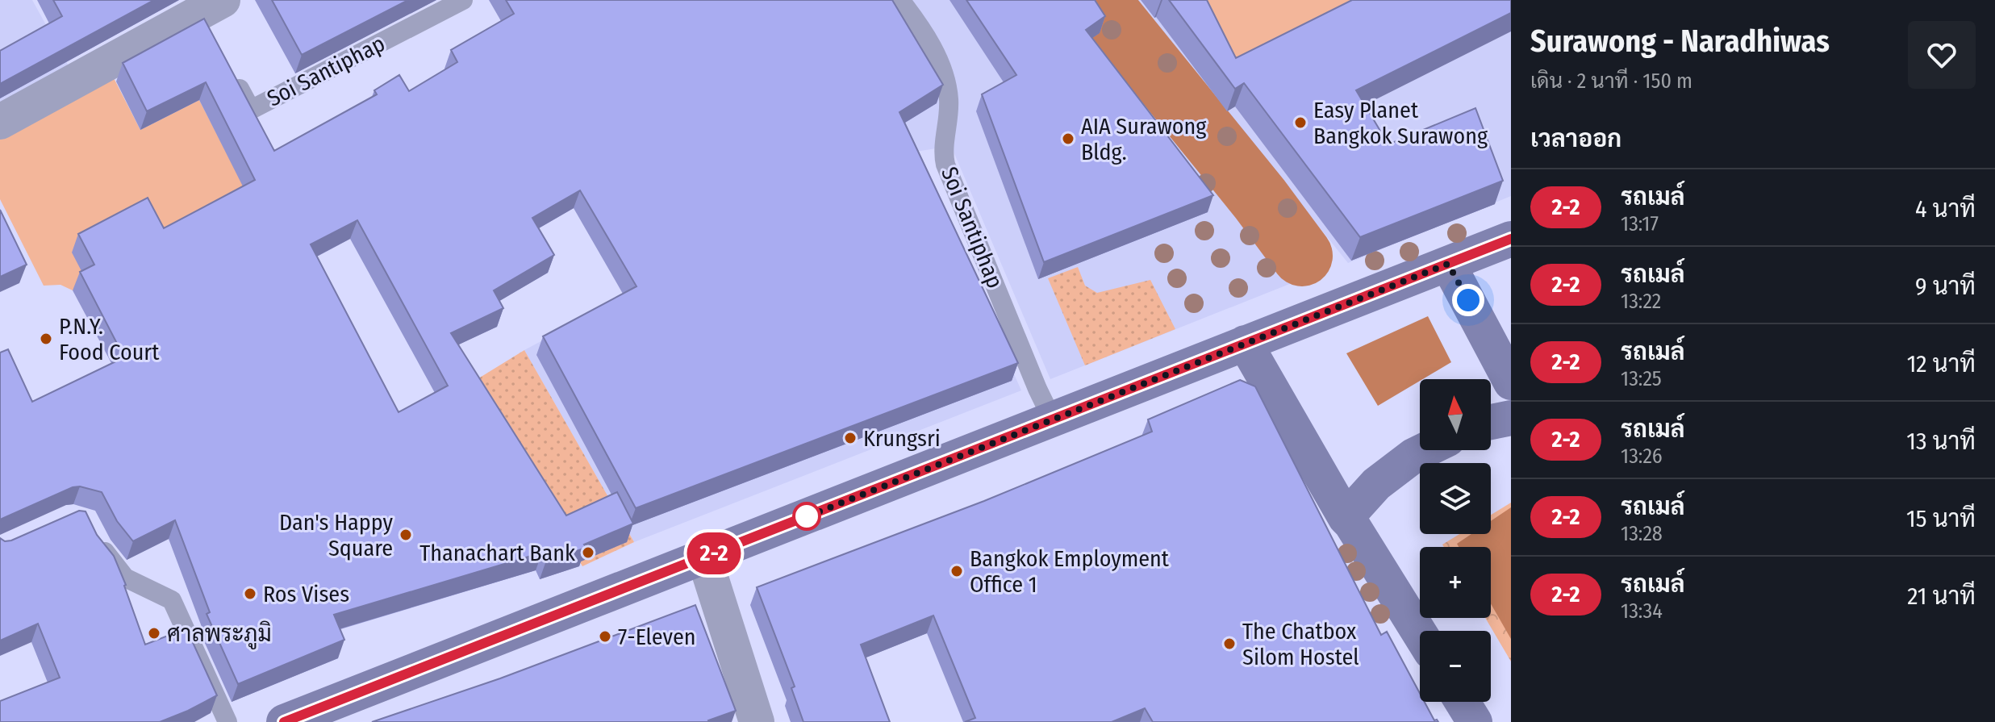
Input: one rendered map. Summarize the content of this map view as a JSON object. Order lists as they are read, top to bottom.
{
  "streets": {
    "lane": ["Soi Santiphap"]
  },
  "places": [
    "Easy Planet Bangkok Surawong",
    "AIA Surawong Bldg.",
    "P.N.Y. Food Court",
    "Krungsri",
    "Dan's Happy Square",
    "Thanachart Bank",
    "Bangkok Employment Office 1",
    "Ros Vises",
    "ศาลพระภูมิ",
    "7-Eleven",
    "The Chatbox Silom Hostel"
  ],
  "lines": ["bus line 2-2"],
  "north": "top",
  "page": {
    "on_map": "2-2",
    "heading": [
      ["Surawong - Naradhiwas", "เดิน · 2 นาที · 150 m"],
      "เวลาออก"
    ],
    "list": [
      {
        "mark": "2-2",
        "name": "รถเมล์",
        "note": "13:17",
        "value": "4 นาที"
      },
      {
        "mark": "2-2",
        "name": "รถเมล์",
        "note": "13:22",
        "value": "9 นาที"
      },
      {
        "mark": "2-2",
        "name": "รถเมล์",
        "note": "13:25",
        "value": "12 นาที"
      },
      {
        "mark": "2-2",
        "name": "รถเมล์",
        "note": "13:26",
        "value": "13 นาที"
      },
      {
        "mark": "2-2",
        "name": "รถเมล์",
        "note": "13:28",
        "value": "15 นาที"
      },
      {
        "mark": "2-2",
        "name": "รถเมล์",
        "note": "13:34",
        "value": "21 นาที"
      }
    ],
    "map_buttons": ["+", "−"]
  }
}
